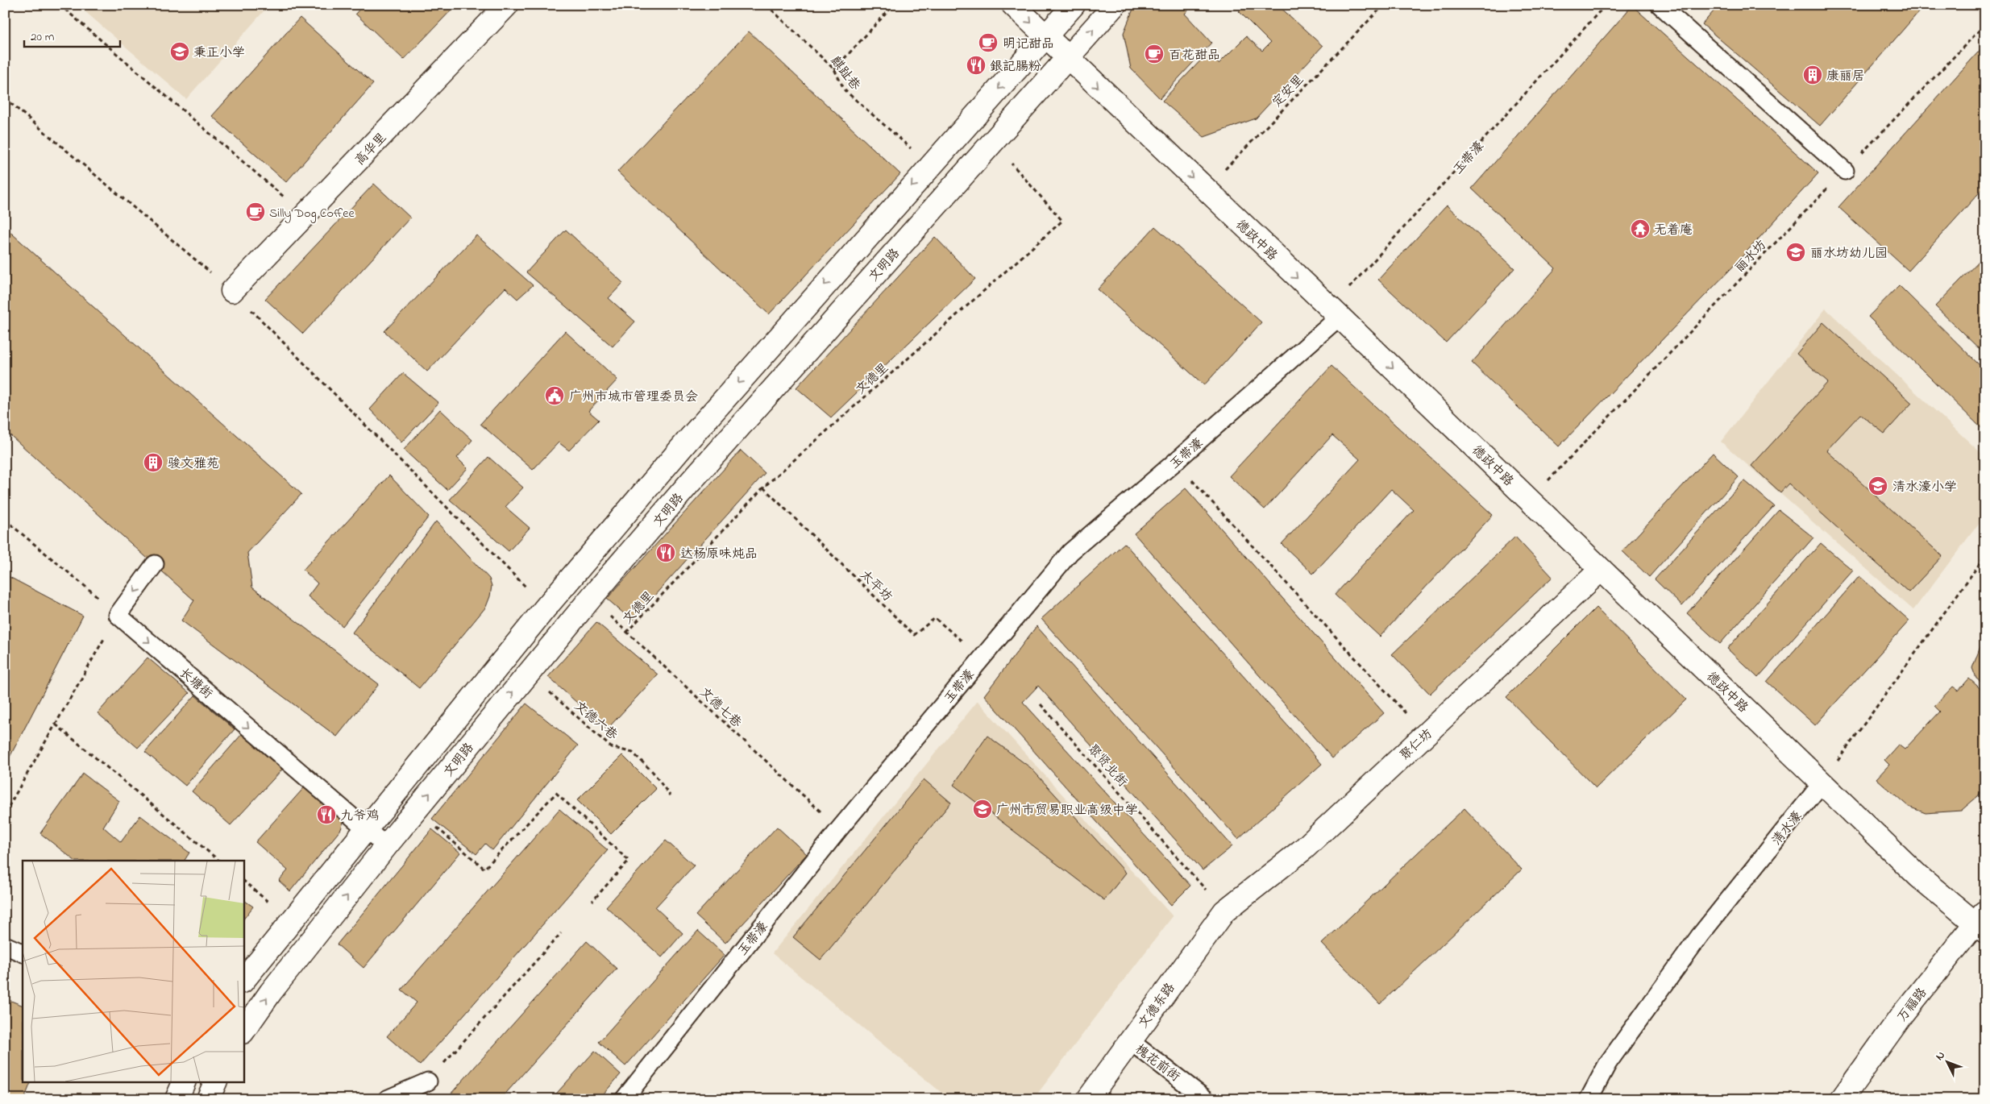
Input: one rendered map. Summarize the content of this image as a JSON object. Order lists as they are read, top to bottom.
{
  "streets": {
    "street": [
      "高华里",
      "德政中路",
      "文明路",
      "聚仁坊",
      "万福路",
      "文德东路"
    ],
    "lane": [
      "玉带濠",
      "长塘街",
      "清水濠",
      "槐花前街"
    ],
    "path": [
      "麒趾巷",
      "定安里",
      "丽水坊",
      "文德里",
      "太平坊",
      "文德七巷",
      "文德六巷",
      "聚贤北街"
    ]
  },
  "crossings": [
    ["定安里", "德政中路"],
    ["玉带濠", "德政中路"],
    ["玉带濠", "太平坊"],
    ["玉带濠", "文德七巷"],
    ["德政中路", "丽水坊"],
    ["德政中路", "文明路"],
    ["德政中路", "聚仁坊"],
    ["德政中路", "清水濠"],
    ["德政中路", "万福路"],
    ["文明路", "文德里"],
    ["文明路", "长塘街"],
    ["文明路", "文德七巷"],
    ["文明路", "文德六巷"],
    ["文德里", "太平坊"],
    ["文德里", "文德七巷"],
    ["聚仁坊", "聚贤北街"],
    ["聚仁坊", "文德东路"],
    ["聚贤北街", "文德东路"],
    ["文德东路", "槐花前街"]
  ],
  "one_way": ["德政中路", "长塘街"],
  "places": {
    "cafe": ["明记甜品", "百花甜品", "Silly Dog Coffee"],
    "school or university": [
      "秉正小学",
      "丽水坊幼儿园",
      "清水濠小学",
      "广州市贸易职业高级中学"
    ],
    "restaurant": ["銀記腸粉", "达杨原味炖品", "九爷鸡"],
    "building": ["康丽居", "骏文雅苑"],
    "temple": ["无着庵"],
    "public building": ["广州市城市管理委员会"]
  },
  "scale_bar": "20 m",
  "north": "top left"
}
